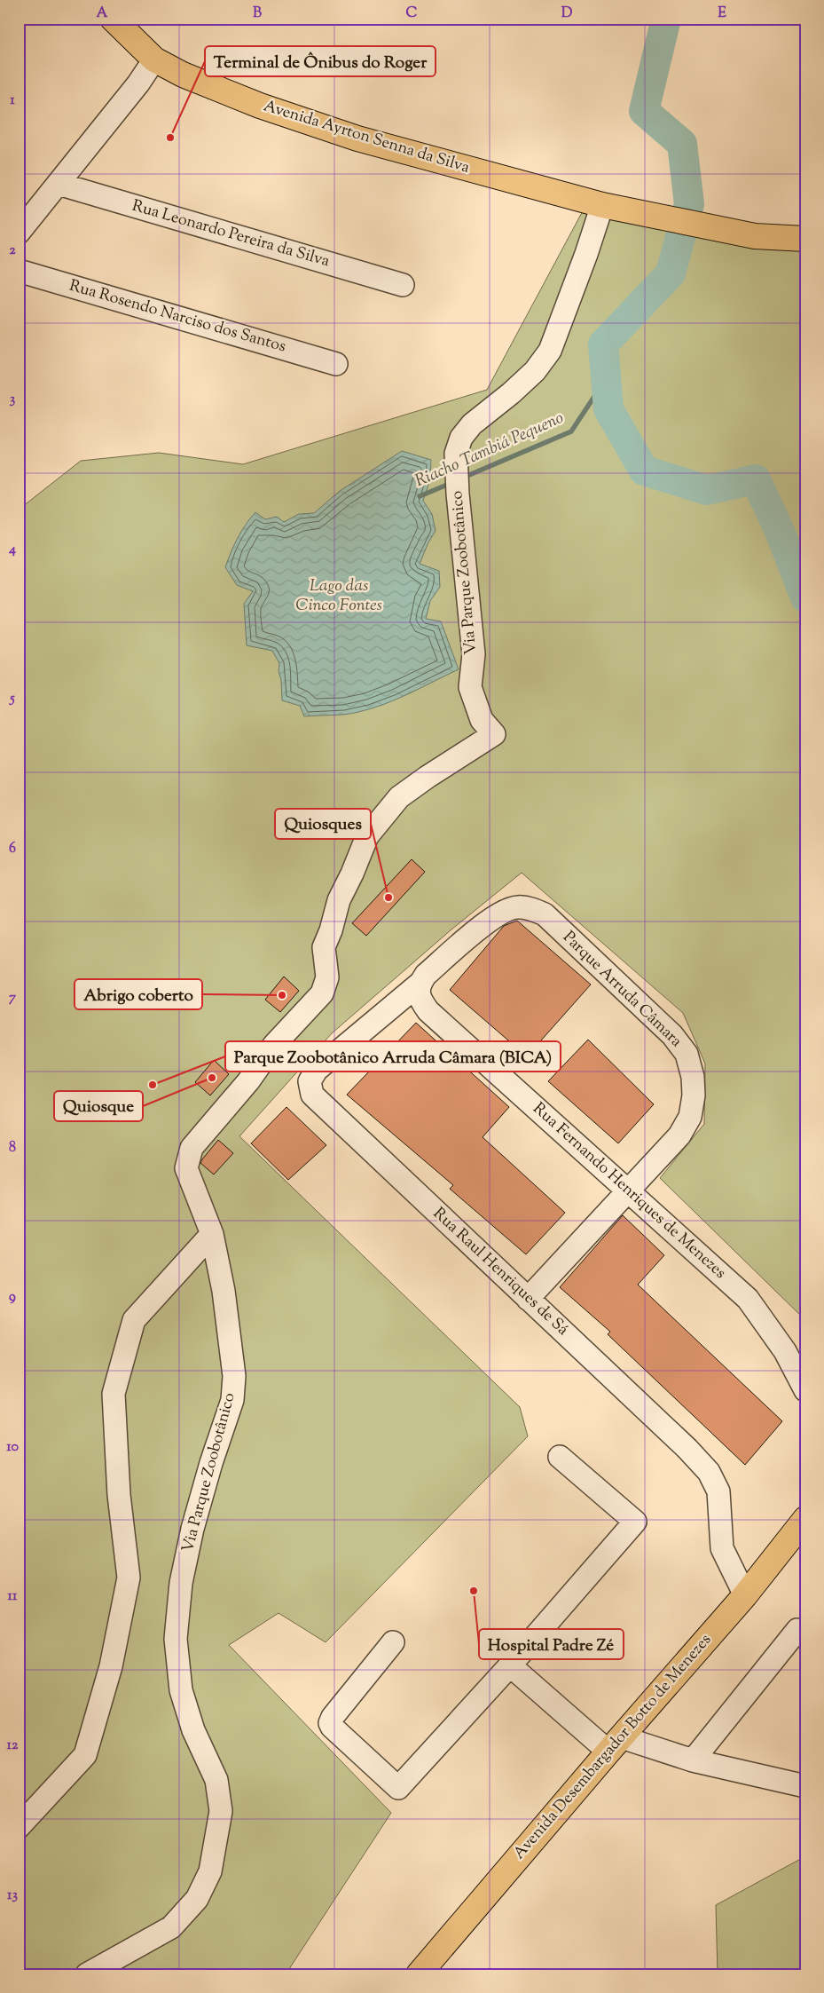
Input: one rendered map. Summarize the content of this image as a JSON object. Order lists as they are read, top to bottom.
{
  "streets": {
    "main road": ["Avenida Ayrton Senna da Silva", "Avenida Desembargador Botto de Menezes"],
    "street": [
      "Rua Leonardo Pereira da Silva",
      "Rua Rosendo Narciso dos Santos",
      "Via Parque Zoobotânico",
      "Parque Arruda Câmara",
      "Rua Fernando Henriques de Menezes",
      "Rua Raul Henriques de Sá"
    ]
  },
  "crossings": [
    ["Avenida Ayrton Senna da Silva", "Via Parque Zoobotânico"],
    ["Parque Arruda Câmara", "Rua Fernando Henriques de Menezes"],
    ["Parque Arruda Câmara", "Rua Raul Henriques de Sá"],
    ["Rua Fernando Henriques de Menezes", "Rua Raul Henriques de Sá"],
    ["Rua Raul Henriques de Sá", "Avenida Desembargador Botto de Menezes"]
  ],
  "water": ["Riacho Tambiá Pequeno", "Lago das Cinco Fontes"],
  "places": [
    "Terminal de Ônibus do Roger",
    "Quiosques",
    "Abrigo coberto",
    "Quiosque",
    "Parque Zoobotânico Arruda Câmara (BICA)",
    "Hospital Padre Zé"
  ],
  "grid": {
    "columns": [
      "A",
      "B",
      "C",
      "D",
      "E"
    ],
    "rows": [
      "1",
      "2",
      "3",
      "4",
      "5",
      "6",
      "7",
      "8",
      "9",
      "10",
      "11",
      "12",
      "13"
    ]
  }
}
